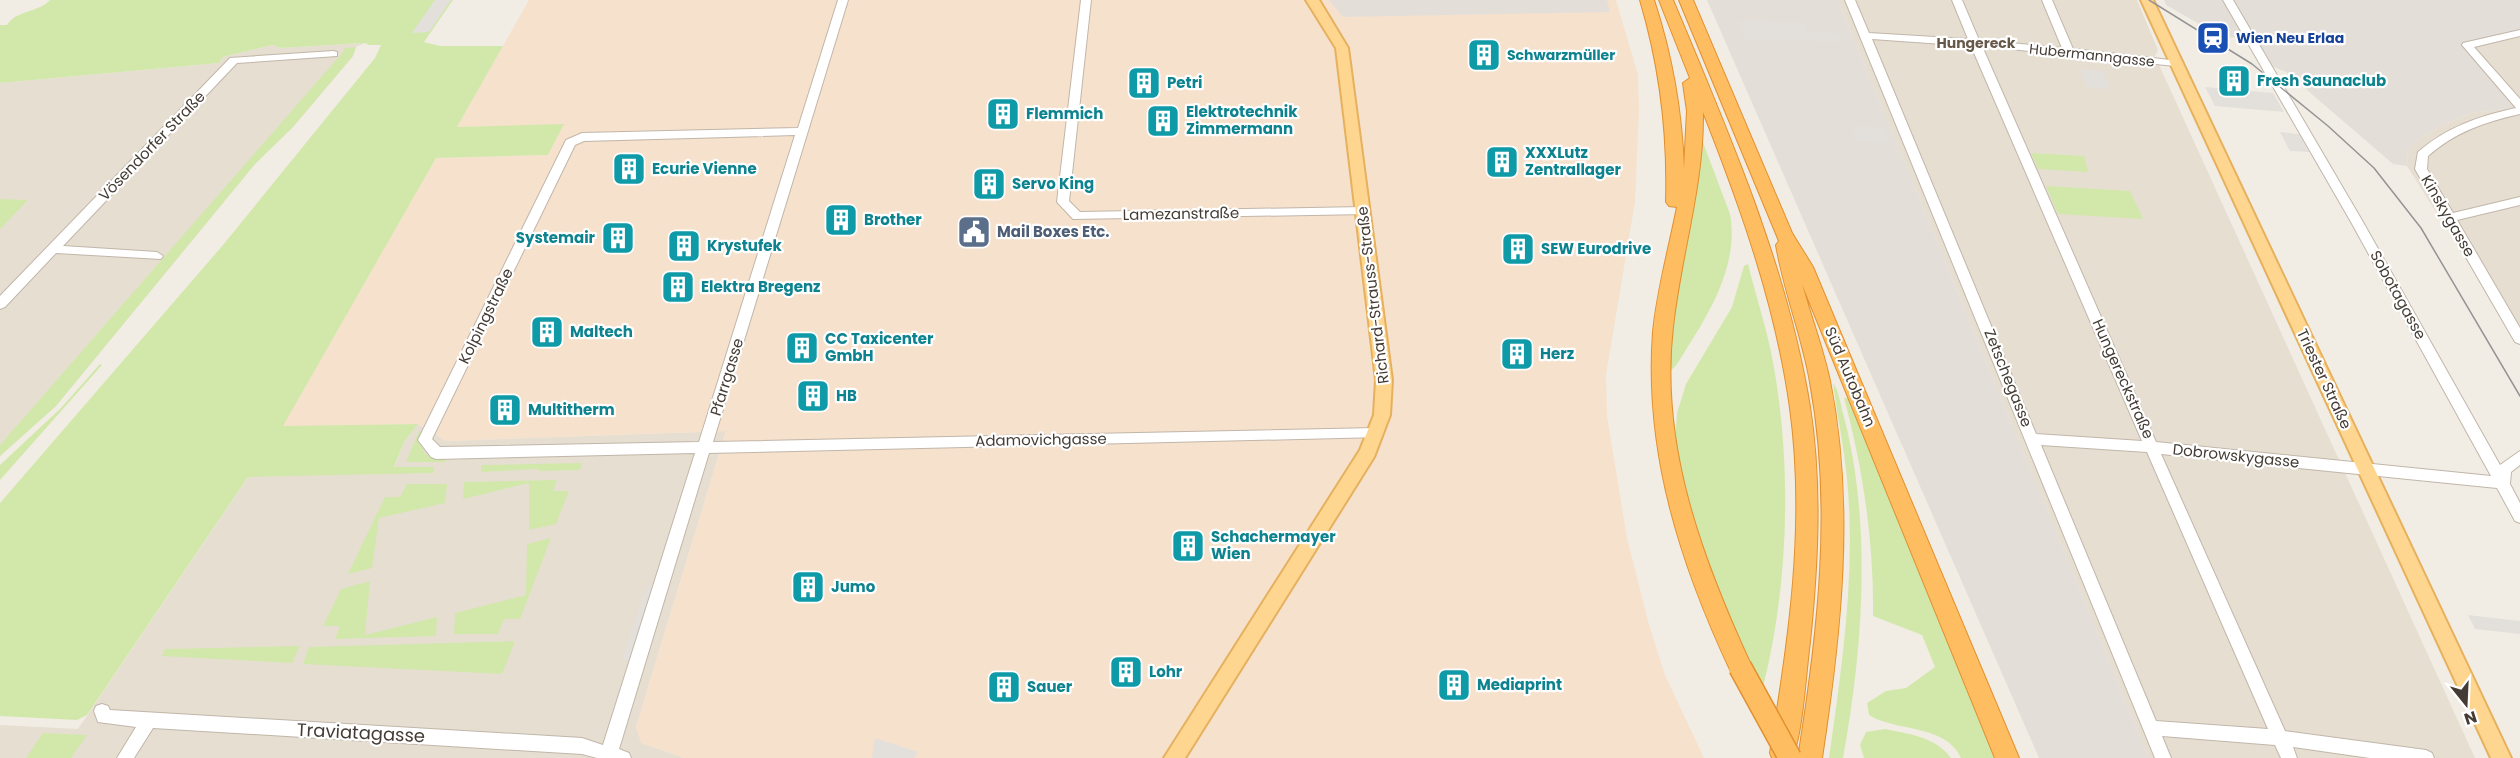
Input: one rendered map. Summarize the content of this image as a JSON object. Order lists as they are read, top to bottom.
{
  "streets": {
    "highway": ["Süd Autobahn"],
    "main road": ["Richard-Strauss-Straße", "Triester Straße"],
    "street": [
      "Hubermanngasse",
      "Vösendorfer Straße",
      "Lamezanstraße",
      "Kinskygasse",
      "Sobotagasse",
      "Kolpingstraße",
      "Pfarrgasse",
      "Zetschegasse",
      "Hungereckstraße",
      "Adamovichgasse",
      "Dobrowskygasse",
      "Traviatagasse"
    ]
  },
  "crossings": [
    ["Hubermanngasse", "Zetschegasse"],
    ["Hubermanngasse", "Hungereckstraße"],
    ["Hubermanngasse", "Triester Straße"],
    ["Lamezanstraße", "Richard-Strauss-Straße"],
    ["Richard-Strauss-Straße", "Adamovichgasse"],
    ["Sobotagasse", "Dobrowskygasse"],
    ["Kolpingstraße", "Pfarrgasse"],
    ["Kolpingstraße", "Adamovichgasse"],
    ["Pfarrgasse", "Adamovichgasse"],
    ["Pfarrgasse", "Traviatagasse"],
    ["Zetschegasse", "Dobrowskygasse"],
    ["Hungereckstraße", "Dobrowskygasse"],
    ["Triester Straße", "Dobrowskygasse"]
  ],
  "districts": ["Hungereck"],
  "places": {
    "station": ["Wien Neu Erlaa"],
    "building": [
      "Schwarzmüller",
      "Fresh Saunaclub",
      "Petri",
      "Flemmich",
      "Elektrotechnik Zimmermann",
      "XXXLutz Zentrallager",
      "Ecurie Vienne",
      "Servo King",
      "Brother",
      "Systemair",
      "Krystufek",
      "SEW Eurodrive",
      "Elektra Bregenz",
      "Maltech",
      "CC Taxicenter GmbH",
      "Herz",
      "HB",
      "Multitherm",
      "Schachermayer Wien",
      "Jumo",
      "Lohr",
      "Mediaprint",
      "Sauer"
    ],
    "public building": ["Mail Boxes Etc."]
  },
  "north": "bottom"
}
